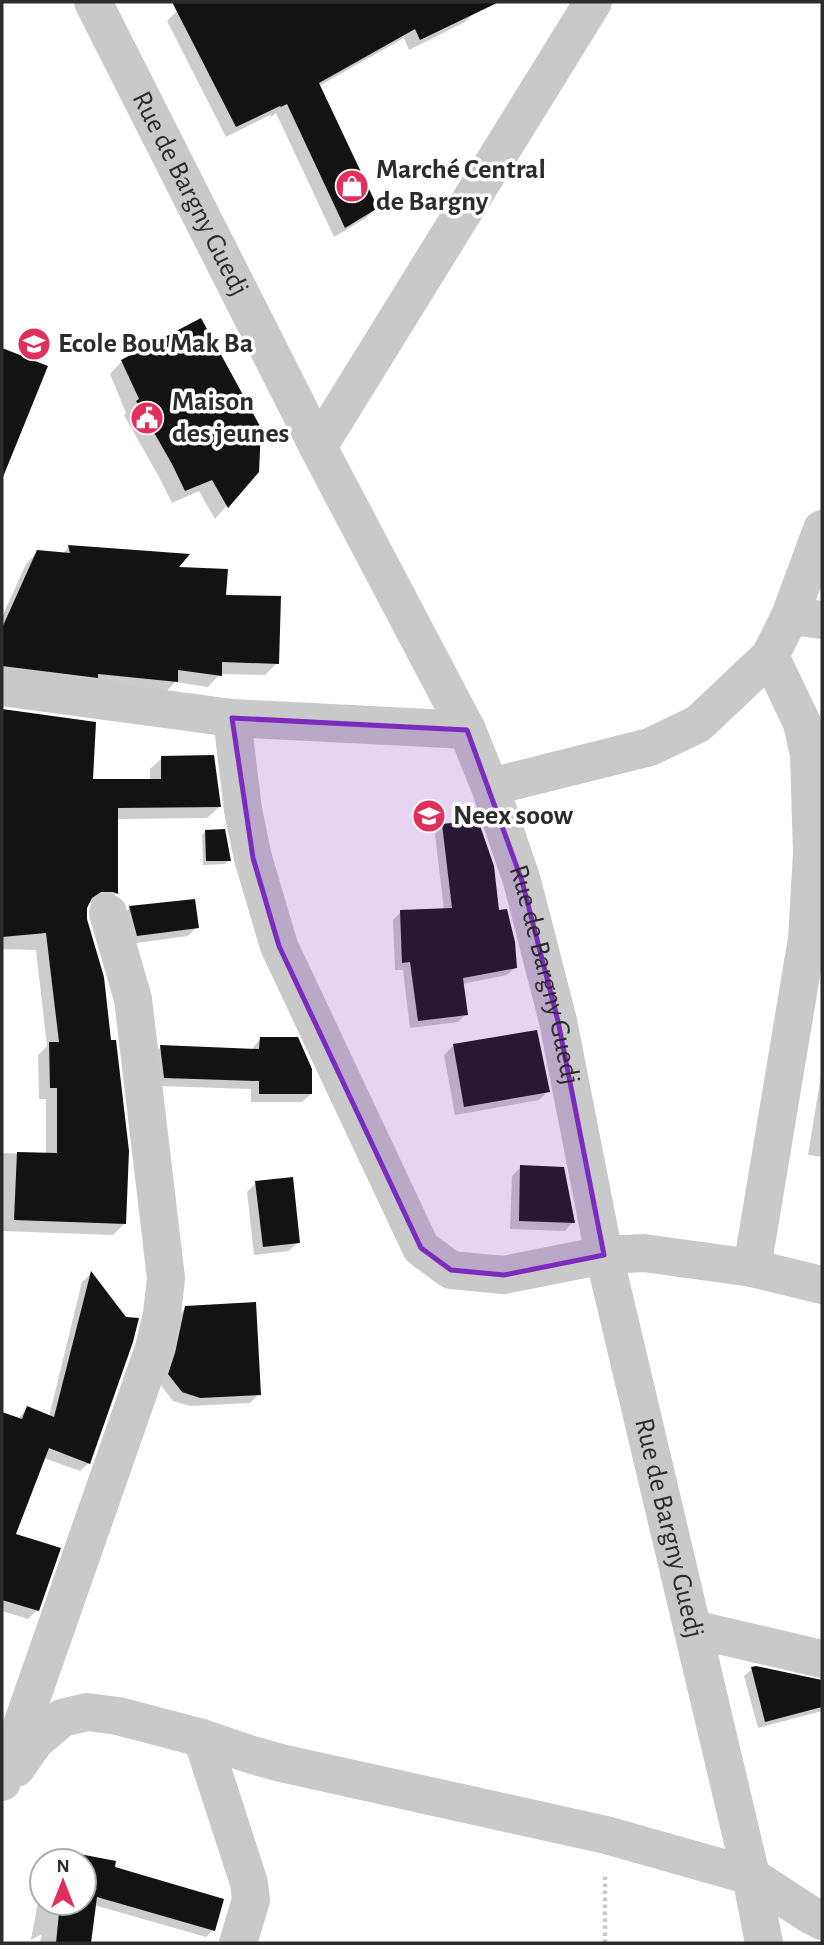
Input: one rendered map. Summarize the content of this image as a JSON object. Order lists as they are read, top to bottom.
{
  "streets": {
    "street": ["Rue de Bargny Guedj"]
  },
  "places": {
    "shop": ["Marché Central de Bargny"],
    "school or university": ["Ecole Bou Mak Ba", "Neex soow"],
    "public building": ["Maison des jeunes"]
  },
  "north": "top"
}
